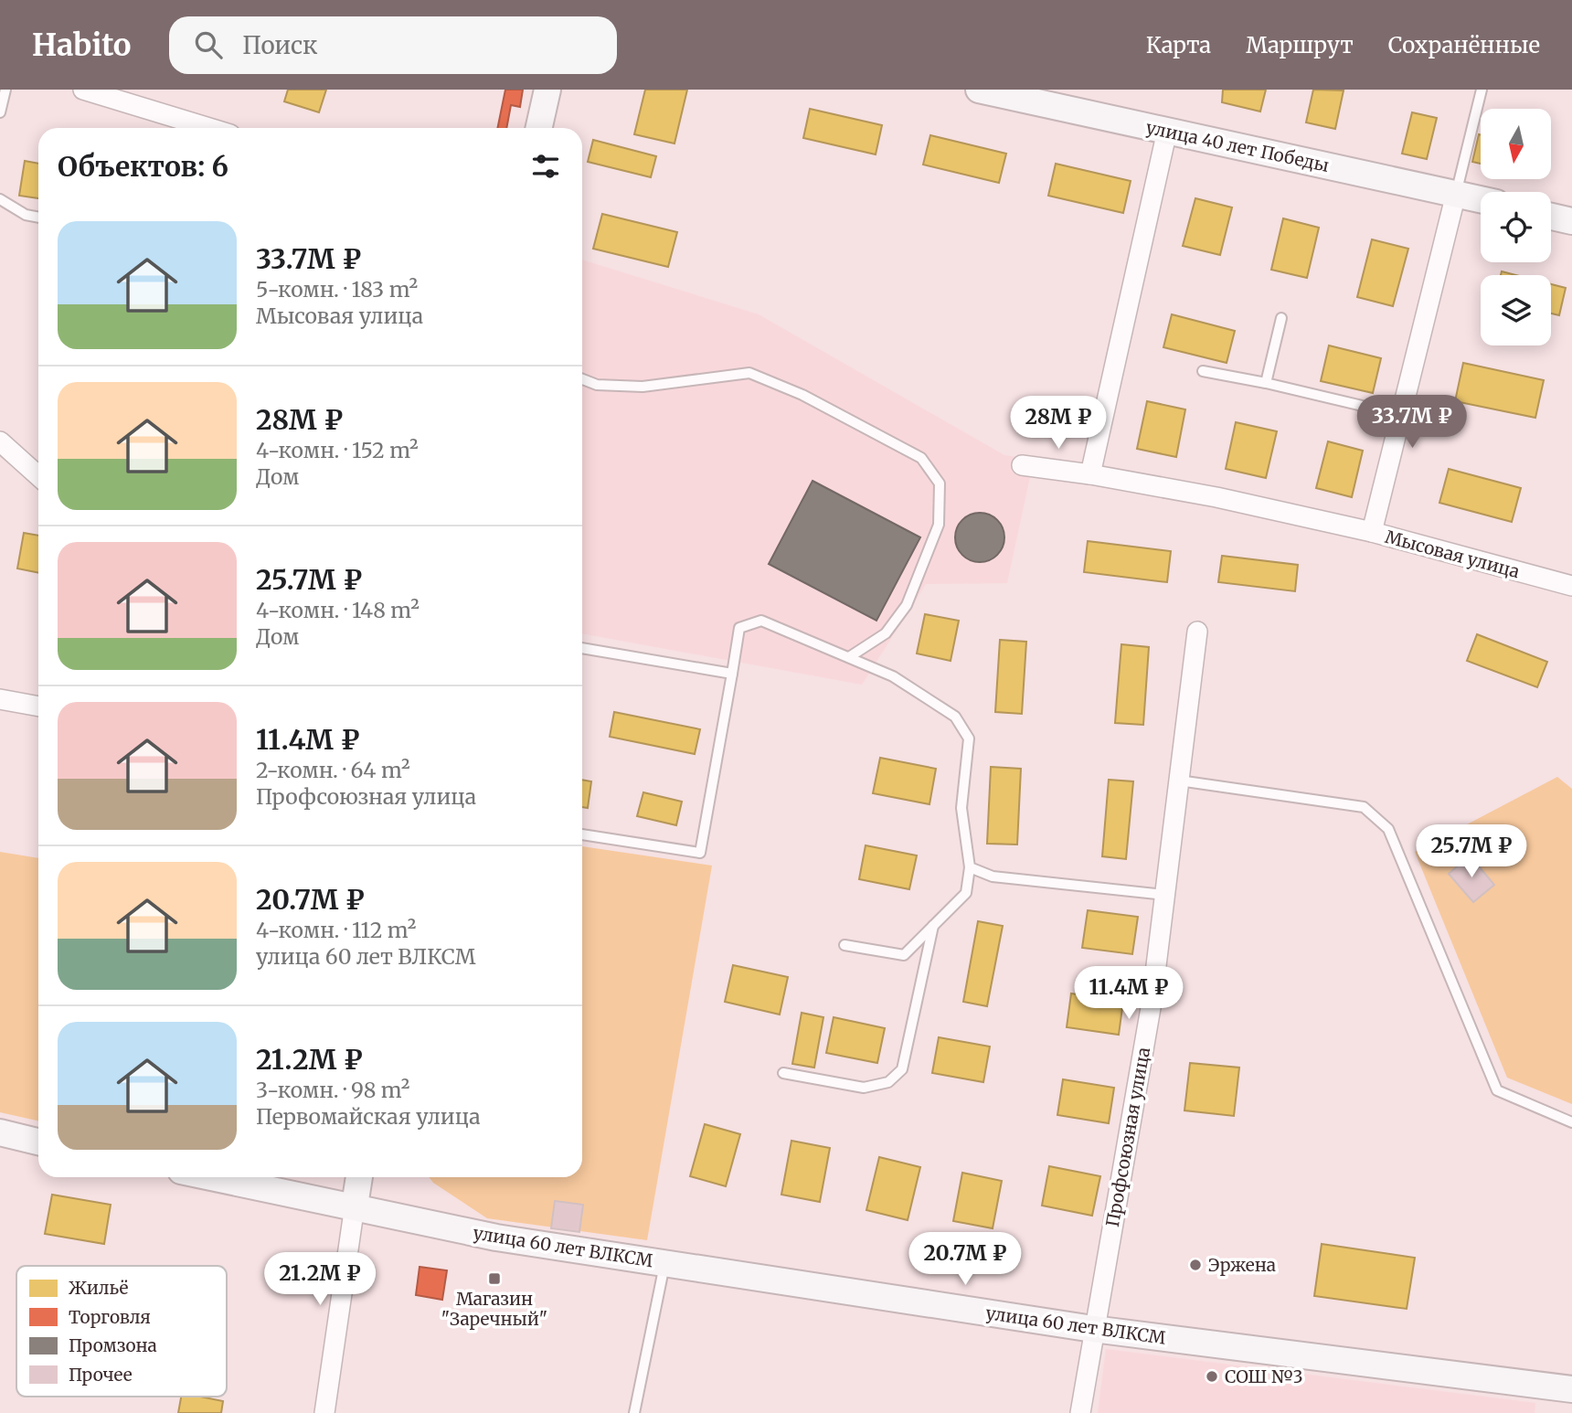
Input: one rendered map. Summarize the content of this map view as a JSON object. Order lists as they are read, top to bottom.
{
  "streets": {
    "street": [
      "улица 40 лет Победы",
      "Мысовая улица",
      "Профсоюзная улица",
      "улица 60 лет ВЛКСМ"
    ]
  },
  "crossings": [
    ["улица 40 лет Победы", "Мысовая улица"],
    ["Профсоюзная улица", "улица 60 лет ВЛКСМ"]
  ],
  "places": {
    "other": ["Эржена", "СОШ №3"],
    "transit": ["Магазин \"Заречный\""]
  },
  "legend": [
    "Жильё",
    "Торговля",
    "Промзона",
    "Прочее"
  ],
  "north": "bottom",
  "page": {
    "header": "Habito",
    "search": "Поиск",
    "nav": ["Карта", "Маршрут", "Сохранённые"],
    "heading": "Объектов: 6",
    "list": [
      {
        "name": "33.7M ₽",
        "note": "5-комн. · 183 m² · Мысовая улица"
      },
      {
        "name": "28M ₽",
        "note": "4-комн. · 152 m² · Дом"
      },
      {
        "name": "25.7M ₽",
        "note": "4-комн. · 148 m² · Дом"
      },
      {
        "name": "11.4M ₽",
        "note": "2-комн. · 64 m² · Профсоюзная улица"
      },
      {
        "name": "20.7M ₽",
        "note": "4-комн. · 112 m² · улица 60 лет ВЛКСМ"
      },
      {
        "name": "21.2M ₽",
        "note": "3-комн. · 98 m² · Первомайская улица"
      }
    ],
    "price": [
      "33.7M ₽",
      "28M ₽",
      "25.7M ₽",
      "11.4M ₽",
      "20.7M ₽",
      "21.2M ₽"
    ]
  }
}
